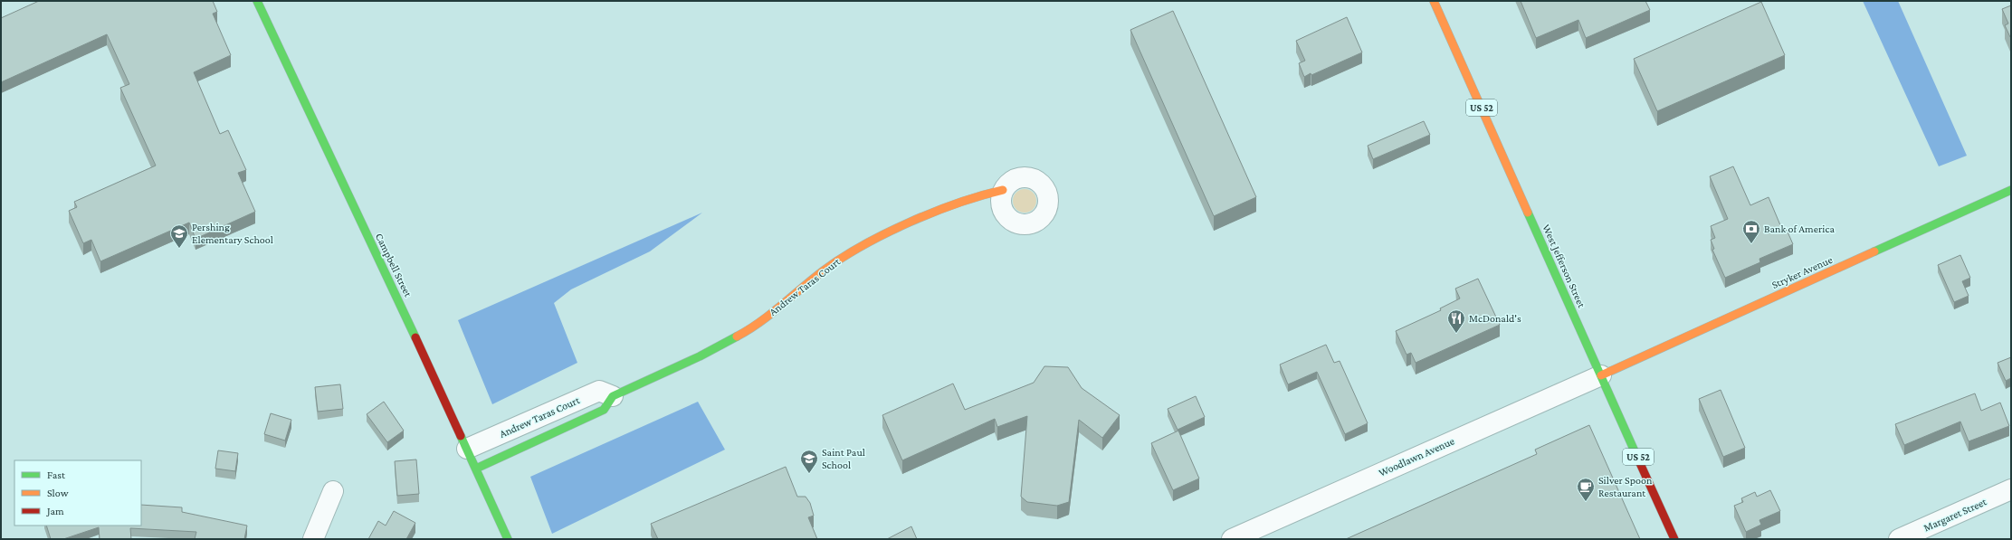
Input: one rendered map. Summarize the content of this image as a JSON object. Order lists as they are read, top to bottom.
{
  "streets": {
    "street": [
      "US 52",
      "Campbell Street",
      "West Jefferson Street",
      "Stryker Avenue",
      "Andrew Taras Court",
      "Woodlawn Avenue",
      "Margaret Street"
    ]
  },
  "crossings": [
    ["Campbell Street", "Andrew Taras Court"],
    ["West Jefferson Street", "Stryker Avenue"],
    ["West Jefferson Street", "Woodlawn Avenue"],
    ["Stryker Avenue", "Woodlawn Avenue"]
  ],
  "places": {
    "bank": ["Bank of America"],
    "school or university": ["Pershing Elementary School", "Saint Paul School"],
    "restaurant": ["McDonald's"],
    "cafe": ["Silver Spoon Restaurant"]
  },
  "legend": ["Fast", "Slow", "Jam"]
}
